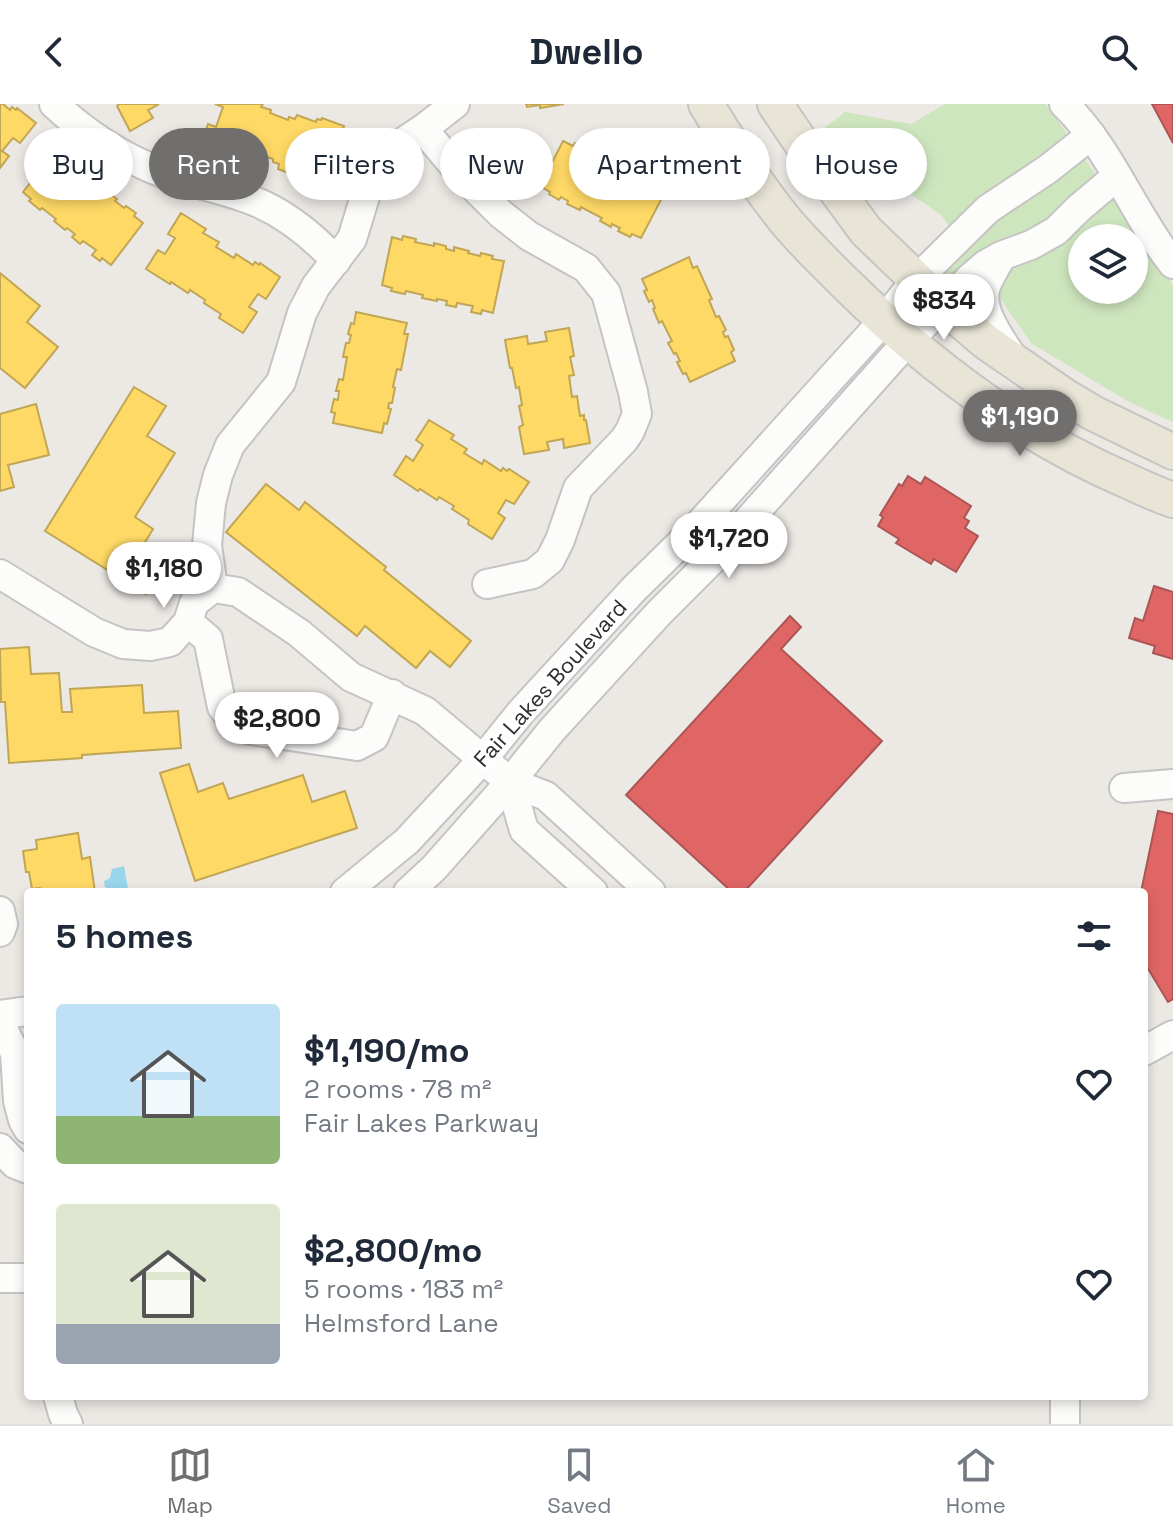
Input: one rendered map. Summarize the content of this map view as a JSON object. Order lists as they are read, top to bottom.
{
  "streets": {
    "street": ["Fair Lakes Boulevard"]
  },
  "page": {
    "header": "Dwello",
    "chip": [
      "Buy",
      "Rent",
      "Filters",
      "New",
      "Apartment",
      "House"
    ],
    "price": [
      "$834",
      "$1,190",
      "$1,720",
      "$1,180",
      "$2,800"
    ],
    "heading": "5 homes",
    "list": [
      {
        "name": "$1,190/mo",
        "note": "2 rooms · 78 m² · Fair Lakes Parkway"
      },
      {
        "name": "$2,800/mo",
        "note": "5 rooms · 183 m² · Helmsford Lane"
      }
    ],
    "tabs": ["Map", "Saved", "Home"]
  }
}
